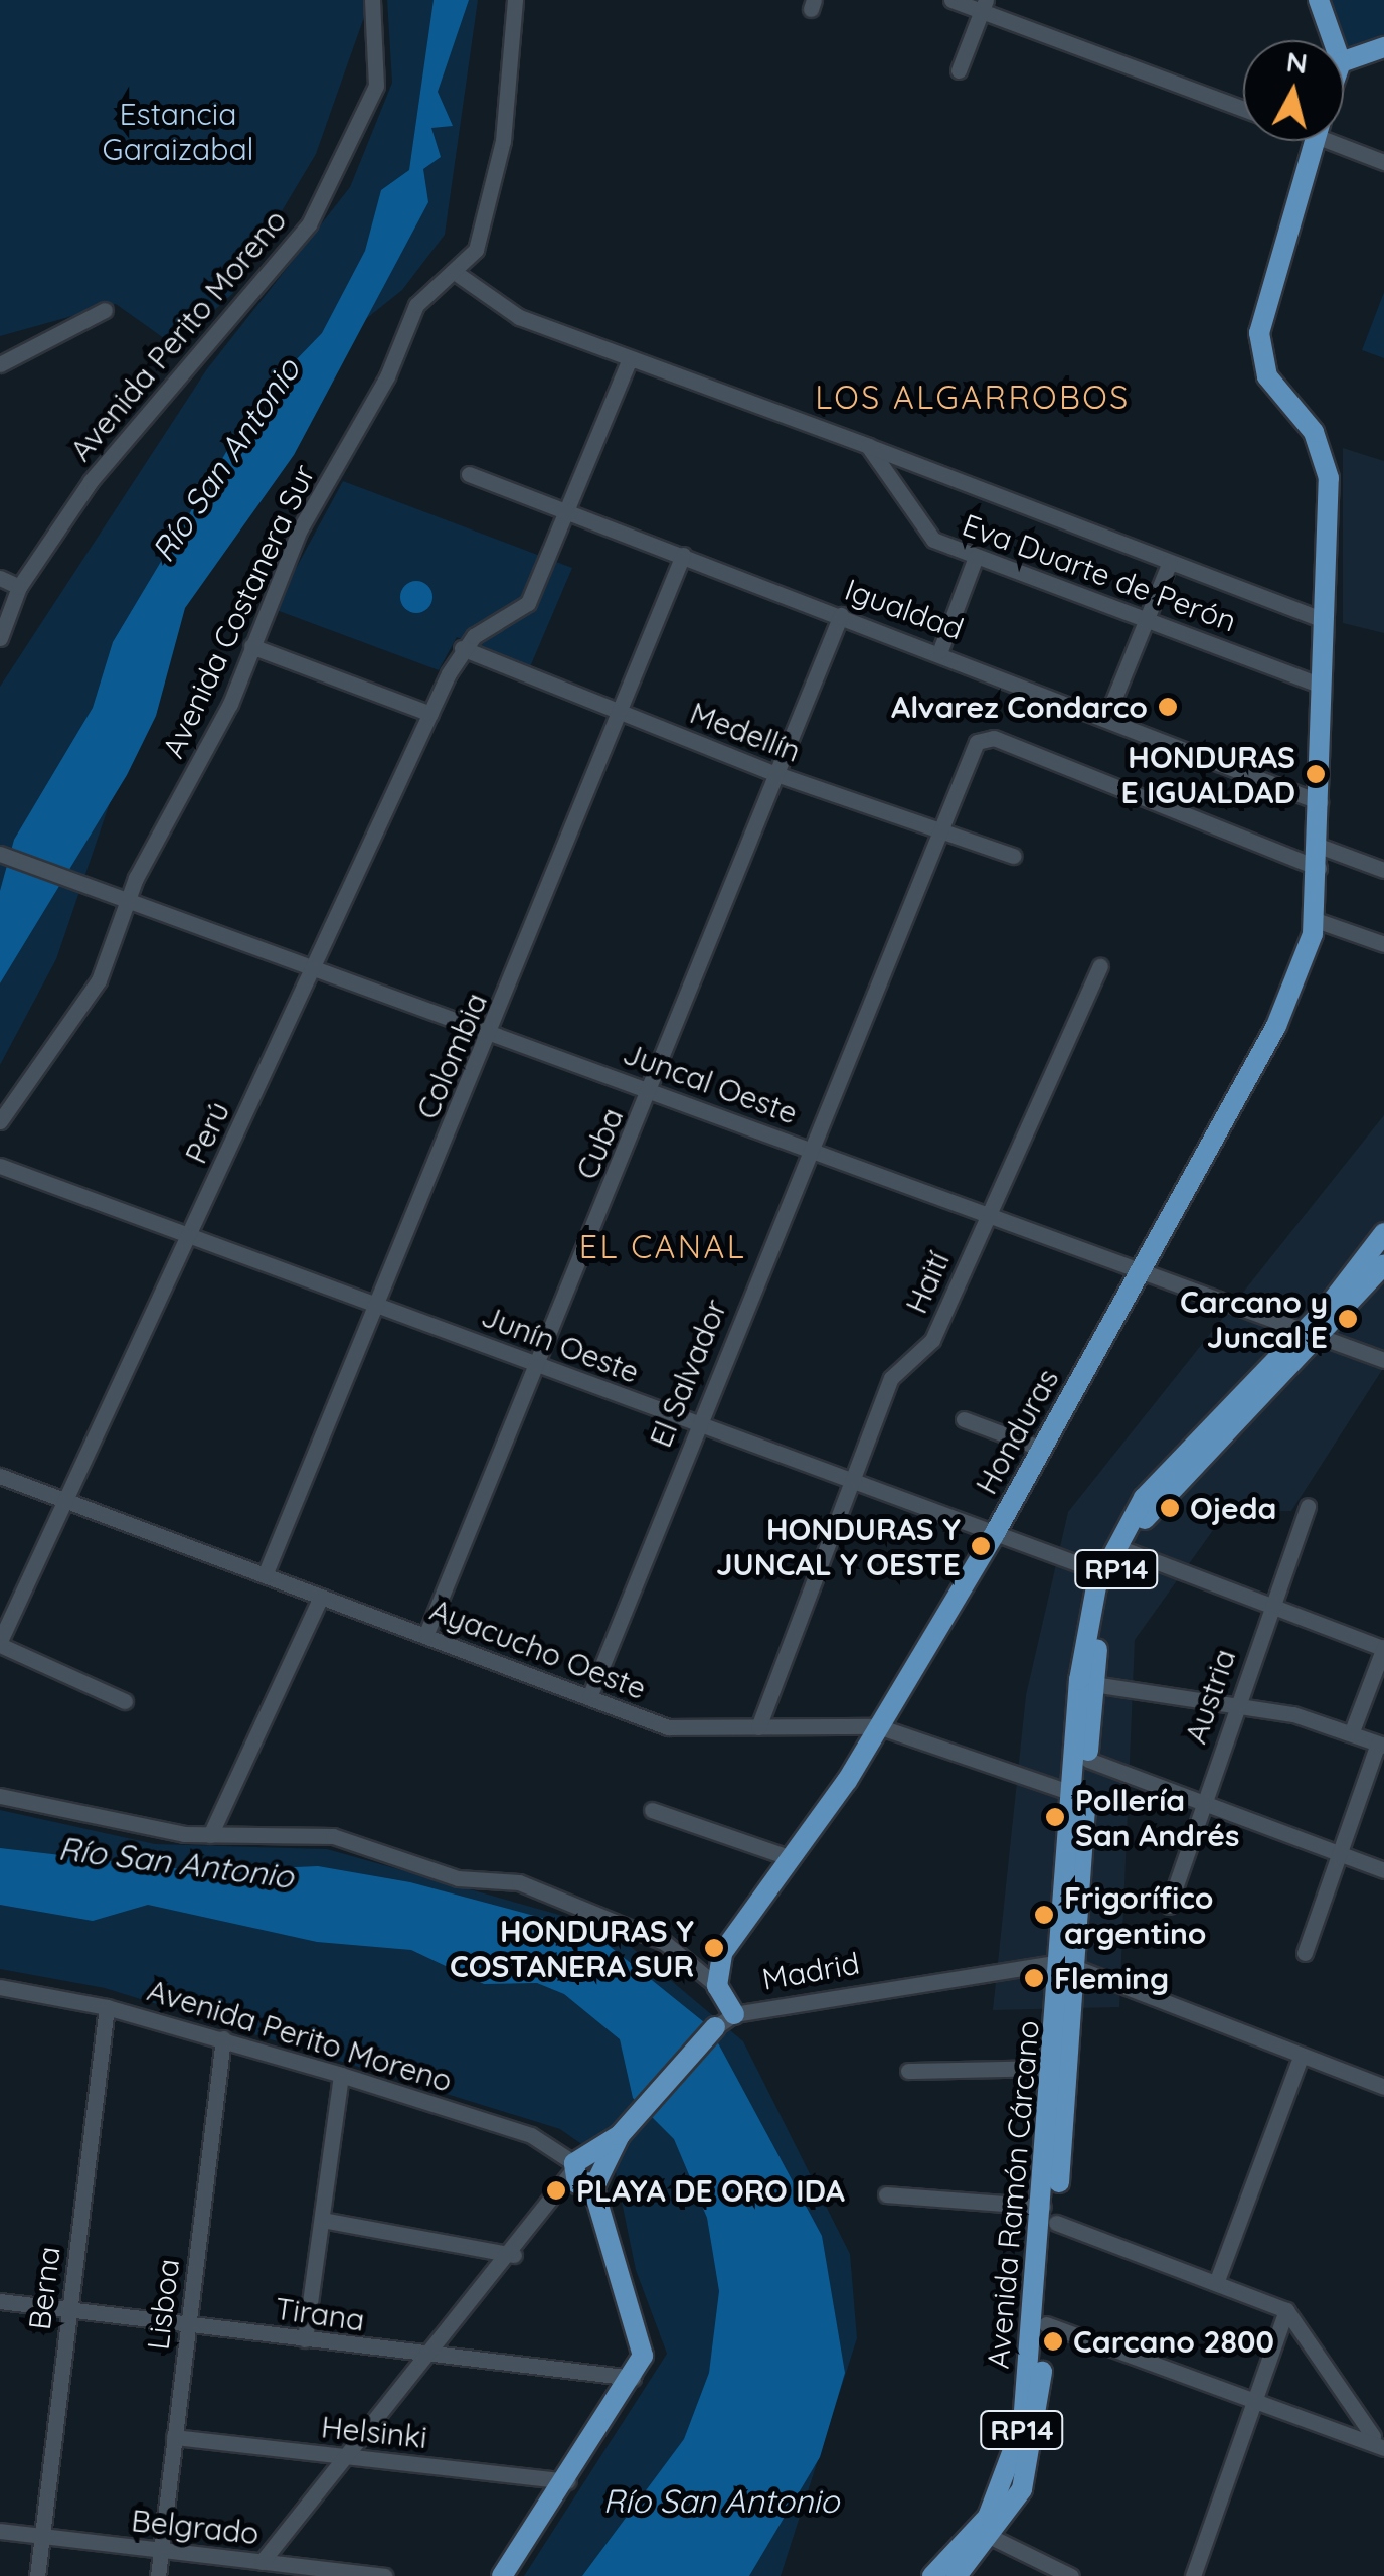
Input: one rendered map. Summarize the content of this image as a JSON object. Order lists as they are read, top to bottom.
{
  "streets": {
    "main road": [
      "Honduras",
      "RP14",
      "Madrid",
      "Avenida Ramón Cárcano"
    ],
    "street": [
      "Avenida Perito Moreno",
      "Eva Duarte de Perón",
      "Igualdad",
      "Avenida Costanera Sur",
      "Medellín",
      "Colombia",
      "Juncal Oeste",
      "Perú",
      "Cuba",
      "Haití",
      "Junín Oeste",
      "El Salvador",
      "Ayacucho Oeste",
      "Austria",
      "Berna",
      "Lisboa",
      "Tirana",
      "Helsinki",
      "Belgrado"
    ]
  },
  "crossings": [
    ["Avenida Perito Moreno", "Madrid"],
    ["Avenida Perito Moreno", "Berna"],
    ["Avenida Perito Moreno", "Lisboa"],
    ["Eva Duarte de Perón", "Honduras"],
    ["Igualdad", "Colombia"],
    ["Igualdad", "Cuba"],
    ["Igualdad", "Honduras"],
    ["Avenida Costanera Sur", "Juncal Oeste"],
    ["Medellín", "Colombia"],
    ["Medellín", "Perú"],
    ["Medellín", "Cuba"],
    ["Medellín", "El Salvador"],
    ["Colombia", "Juncal Oeste"],
    ["Colombia", "Junín Oeste"],
    ["Colombia", "Ayacucho Oeste"],
    ["Juncal Oeste", "Perú"],
    ["Juncal Oeste", "Cuba"],
    ["Juncal Oeste", "Haití"],
    ["Juncal Oeste", "El Salvador"],
    ["Juncal Oeste", "Honduras"],
    ["Juncal Oeste", "Avenida Ramón Cárcano"],
    ["Perú", "Junín Oeste"],
    ["Perú", "Ayacucho Oeste"],
    ["Cuba", "Junín Oeste"],
    ["Cuba", "Ayacucho Oeste"],
    ["Haití", "Junín Oeste"],
    ["Haití", "Ayacucho Oeste"],
    ["Junín Oeste", "El Salvador"],
    ["Junín Oeste", "Honduras"],
    ["Junín Oeste", "Avenida Ramón Cárcano"],
    ["El Salvador", "Honduras"],
    ["El Salvador", "Ayacucho Oeste"],
    ["Honduras", "Ayacucho Oeste"],
    ["Ayacucho Oeste", "Avenida Ramón Cárcano"],
    ["Madrid", "Avenida Ramón Cárcano"],
    ["Madrid", "Tirana"],
    ["Madrid", "Helsinki"],
    ["Madrid", "Belgrado"],
    ["Berna", "Tirana"],
    ["Berna", "Belgrado"],
    ["Lisboa", "Tirana"],
    ["Lisboa", "Helsinki"],
    ["Lisboa", "Belgrado"]
  ],
  "districts": ["LOS ALGARROBOS", "EL CANAL"],
  "water": ["Río San Antonio"],
  "parks": ["Estancia Garaizabal"],
  "places": [
    "Alvarez Condarco",
    "HONDURAS E IGUALDAD",
    "Carcano y Juncal E",
    "Ojeda",
    "HONDURAS Y JUNCAL Y OESTE",
    "Pollería San Andrés",
    "Frigorífico argentino",
    "HONDURAS Y COSTANERA SUR",
    "Fleming",
    "PLAYA DE ORO IDA",
    "Carcano 2800"
  ],
  "north": "top"
}
